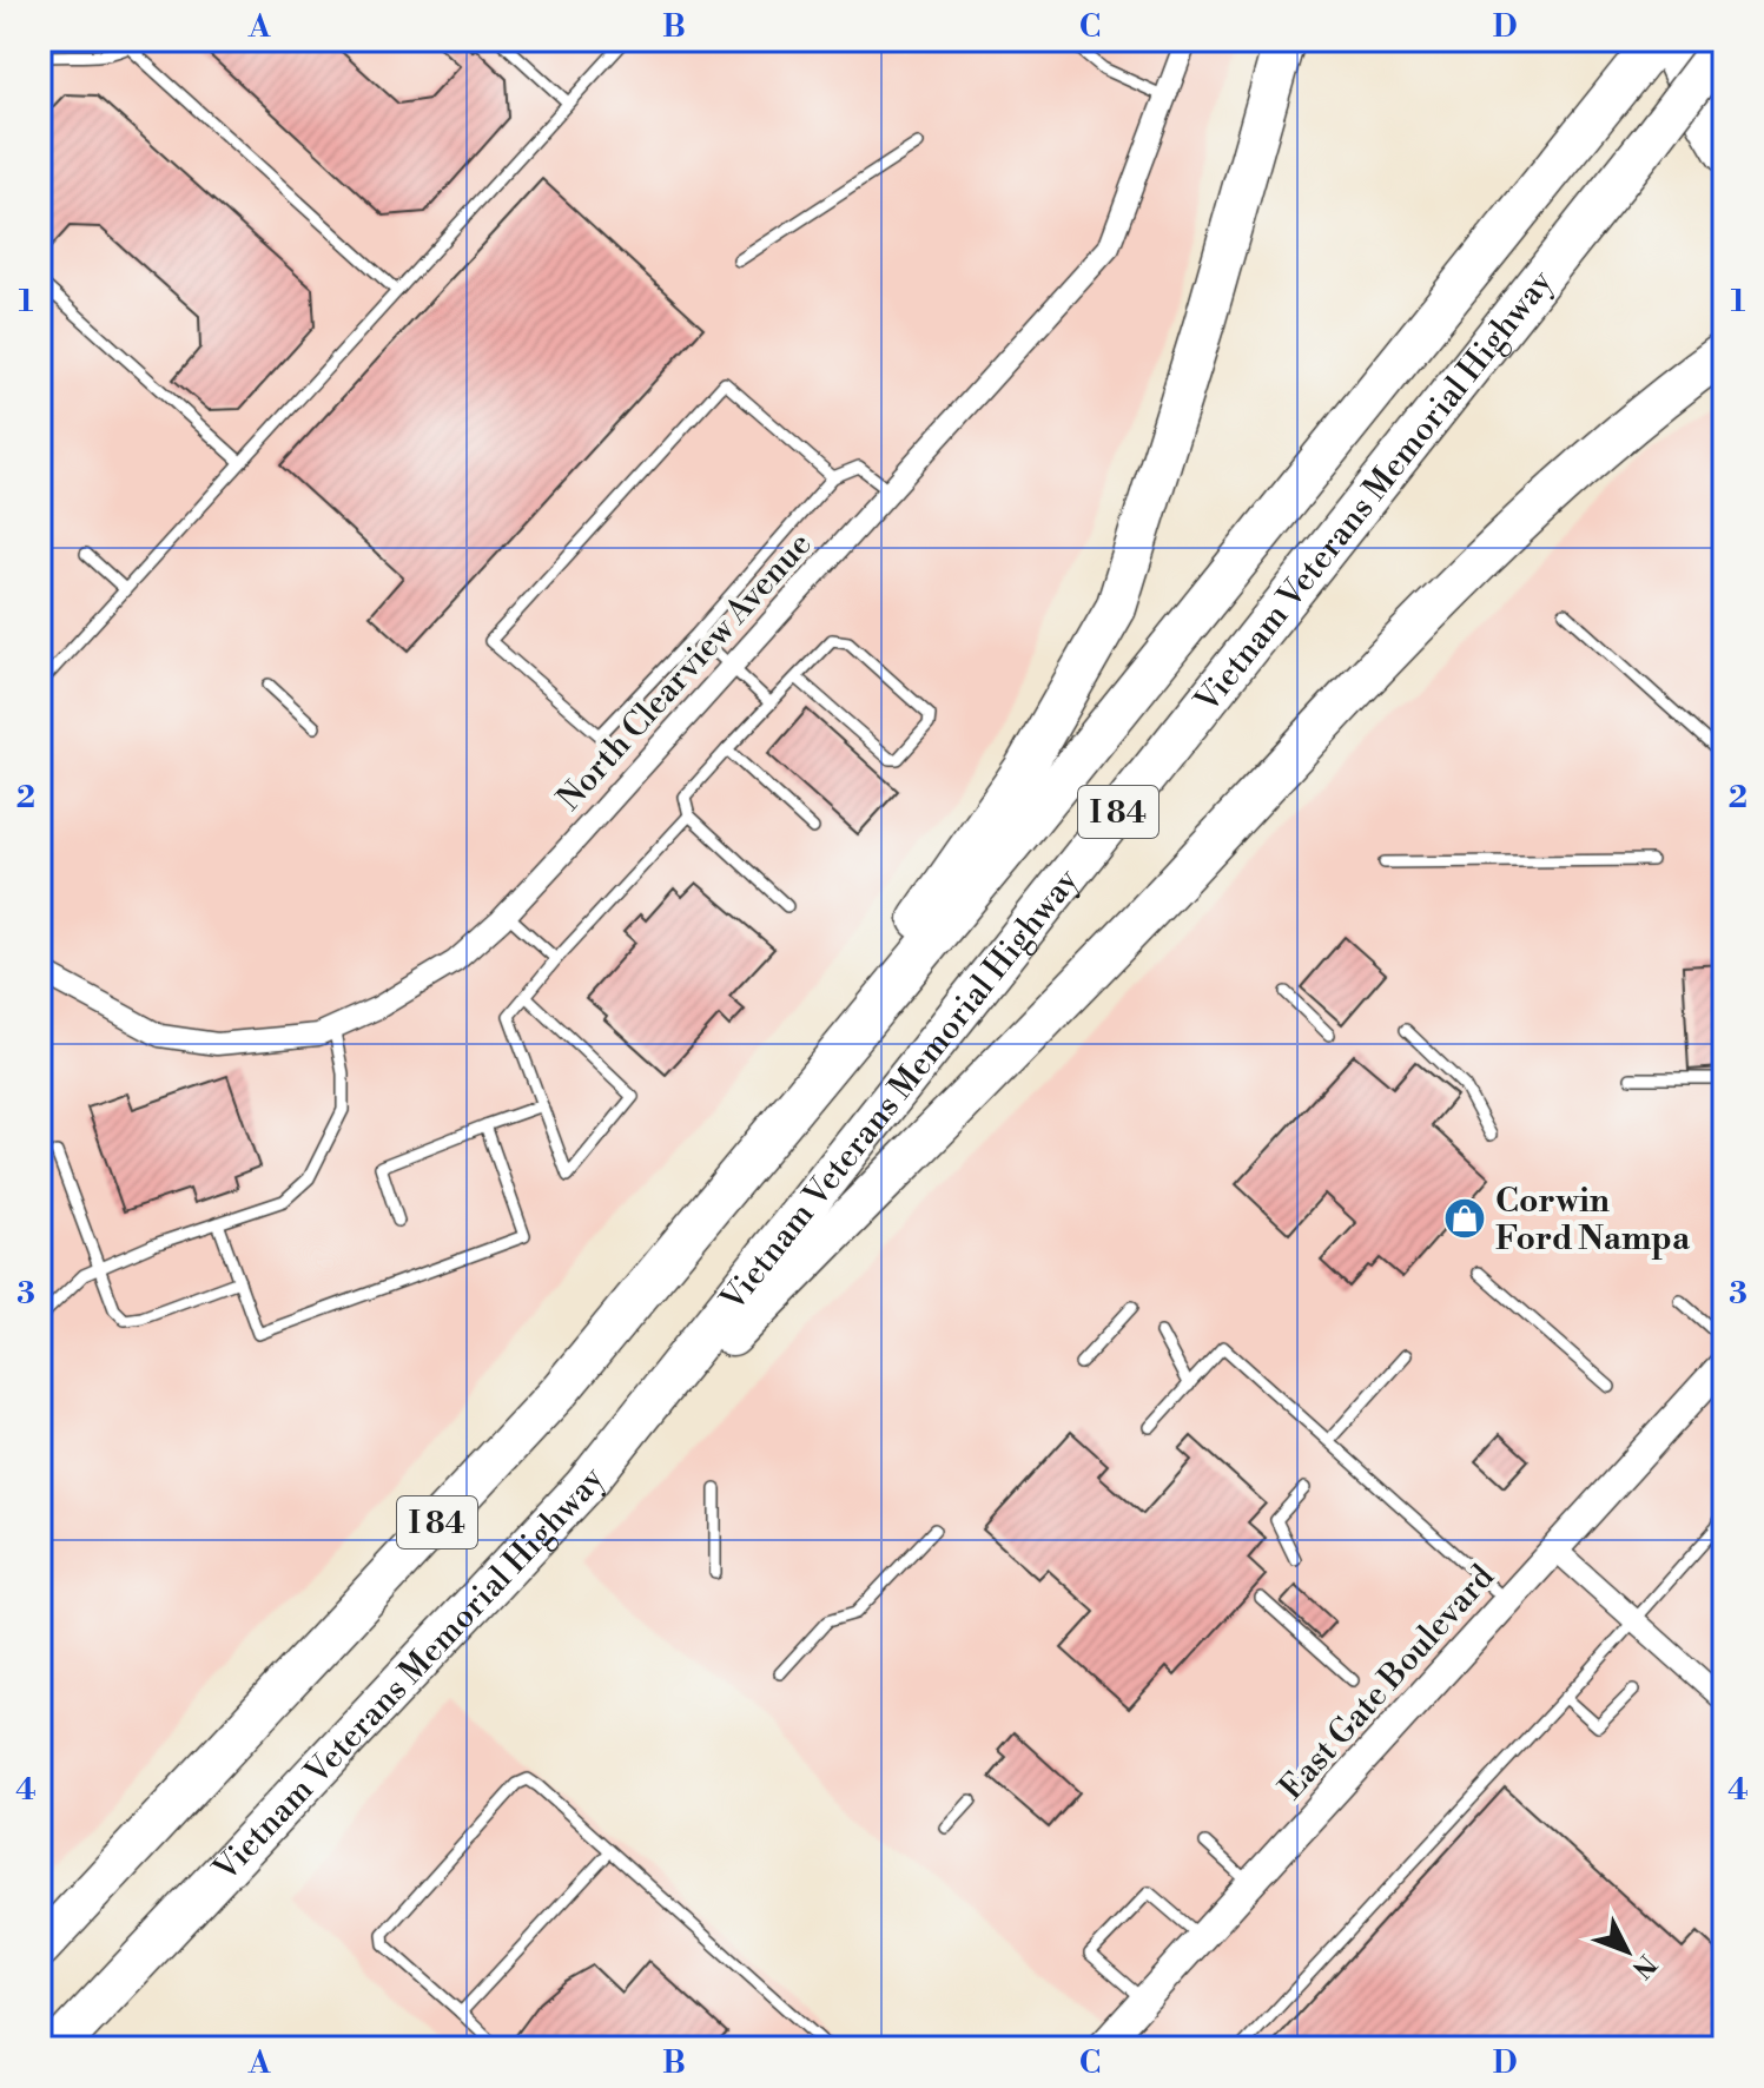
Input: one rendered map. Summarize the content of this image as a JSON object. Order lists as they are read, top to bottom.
{
  "streets": {
    "highway": ["Vietnam Veterans Memorial Highway", "I 84"],
    "street": ["North Clearview Avenue", "East Gate Boulevard"]
  },
  "places": {
    "shop": ["Corwin Ford Nampa"]
  },
  "north": "bottom right",
  "grid": {
    "columns": [
      "A",
      "B",
      "C",
      "D"
    ],
    "rows": [
      "1",
      "2",
      "3",
      "4"
    ]
  }
}
